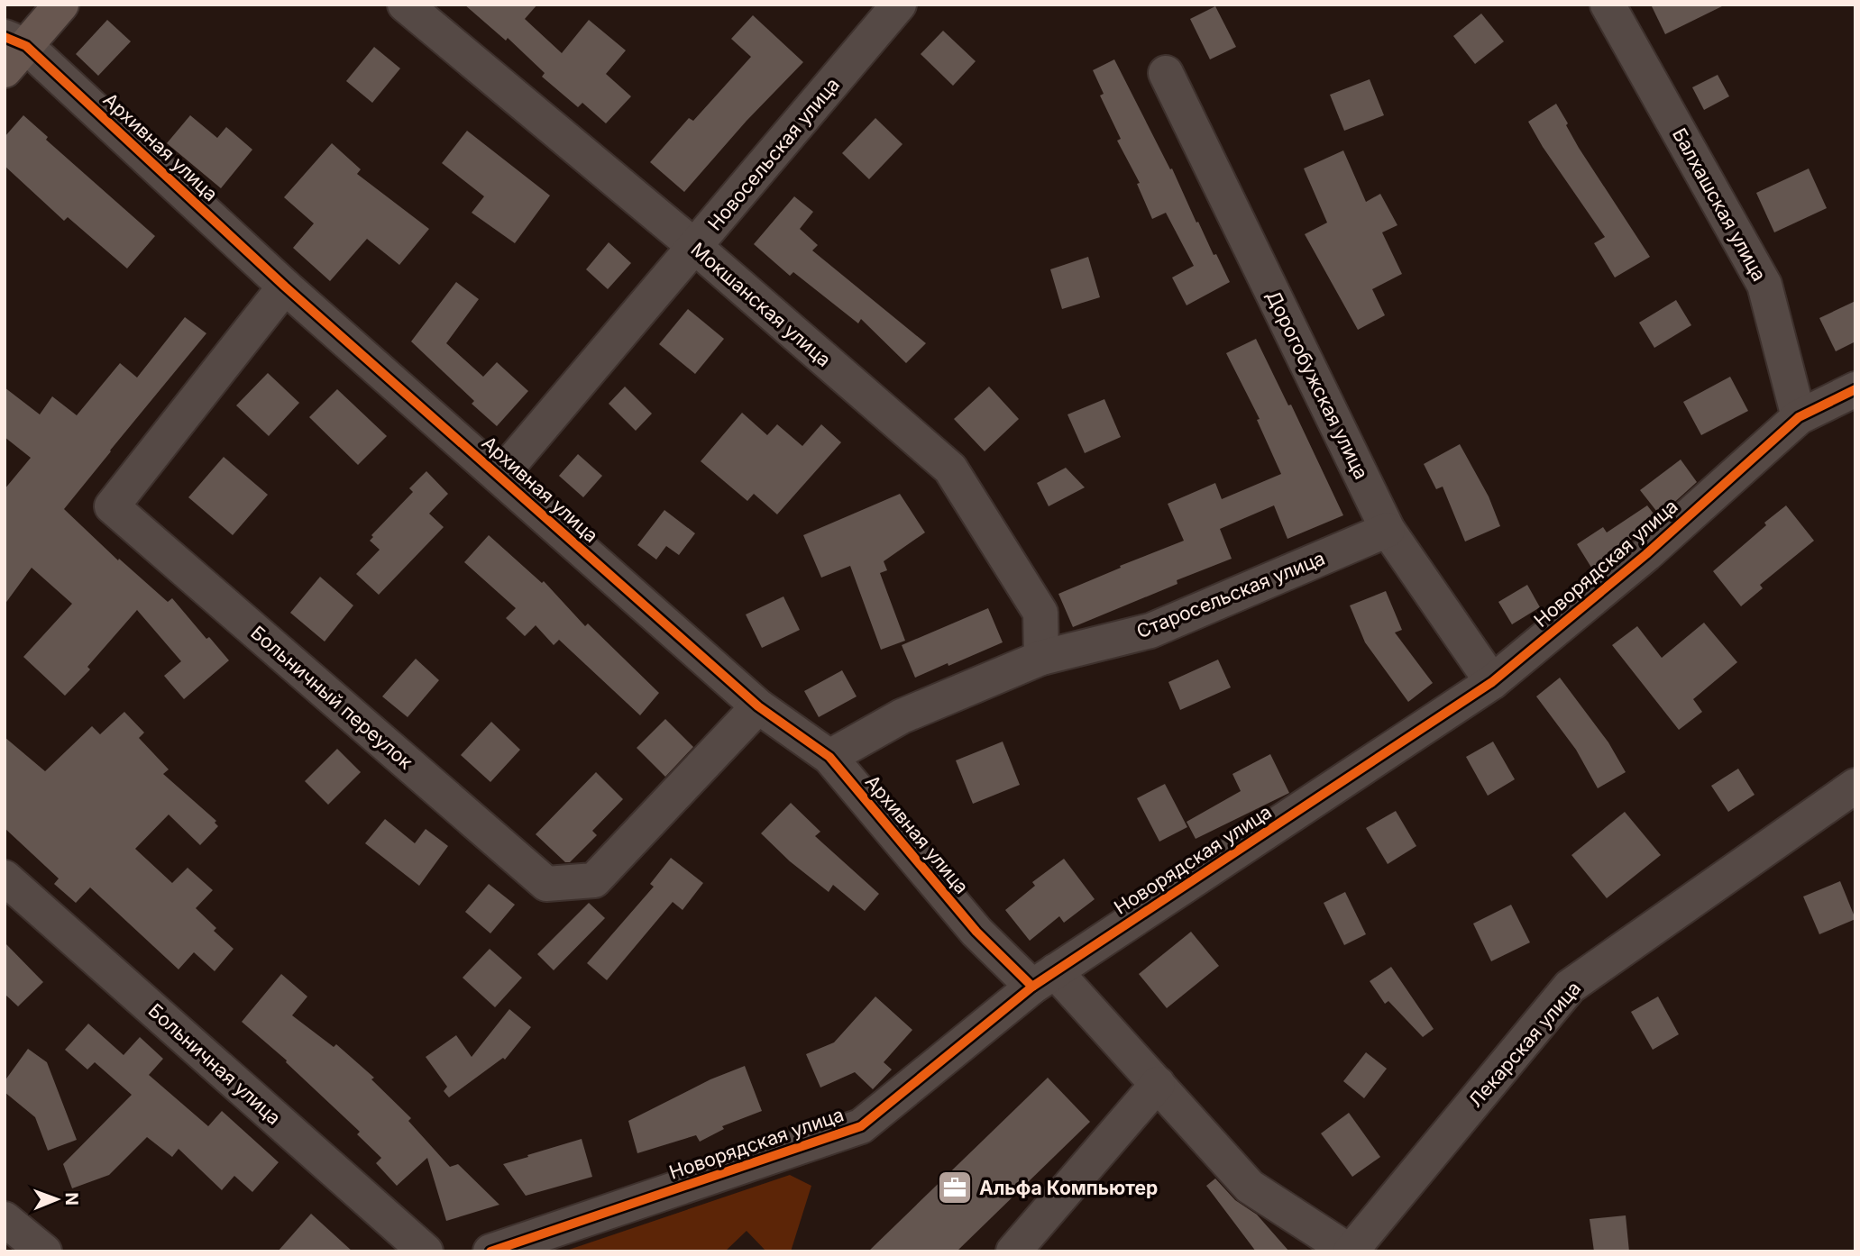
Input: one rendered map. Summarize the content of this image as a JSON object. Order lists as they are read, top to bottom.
{
  "streets": {
    "street": [
      "Архивная улица",
      "Новосельская улица",
      "Балхашская улица",
      "Мокшанская улица",
      "Дорогобужская улица",
      "Новорядская улица",
      "Старосельская улица",
      "Больничный переулок",
      "Лекарская улица",
      "Больничная улица"
    ]
  },
  "crossings": [
    ["Архивная улица", "Новосельская улица"],
    ["Архивная улица", "Новорядская улица"],
    ["Архивная улица", "Старосельская улица"],
    ["Архивная улица", "Больничный переулок"],
    ["Архивная улица", "Лекарская улица"],
    ["Новосельская улица", "Мокшанская улица"],
    ["Балхашская улица", "Новорядская улица"],
    ["Мокшанская улица", "Старосельская улица"],
    ["Дорогобужская улица", "Новорядская улица"],
    ["Дорогобужская улица", "Старосельская улица"]
  ],
  "places": {
    "office": ["Альфа Компьютер"]
  },
  "north": "right"
}
